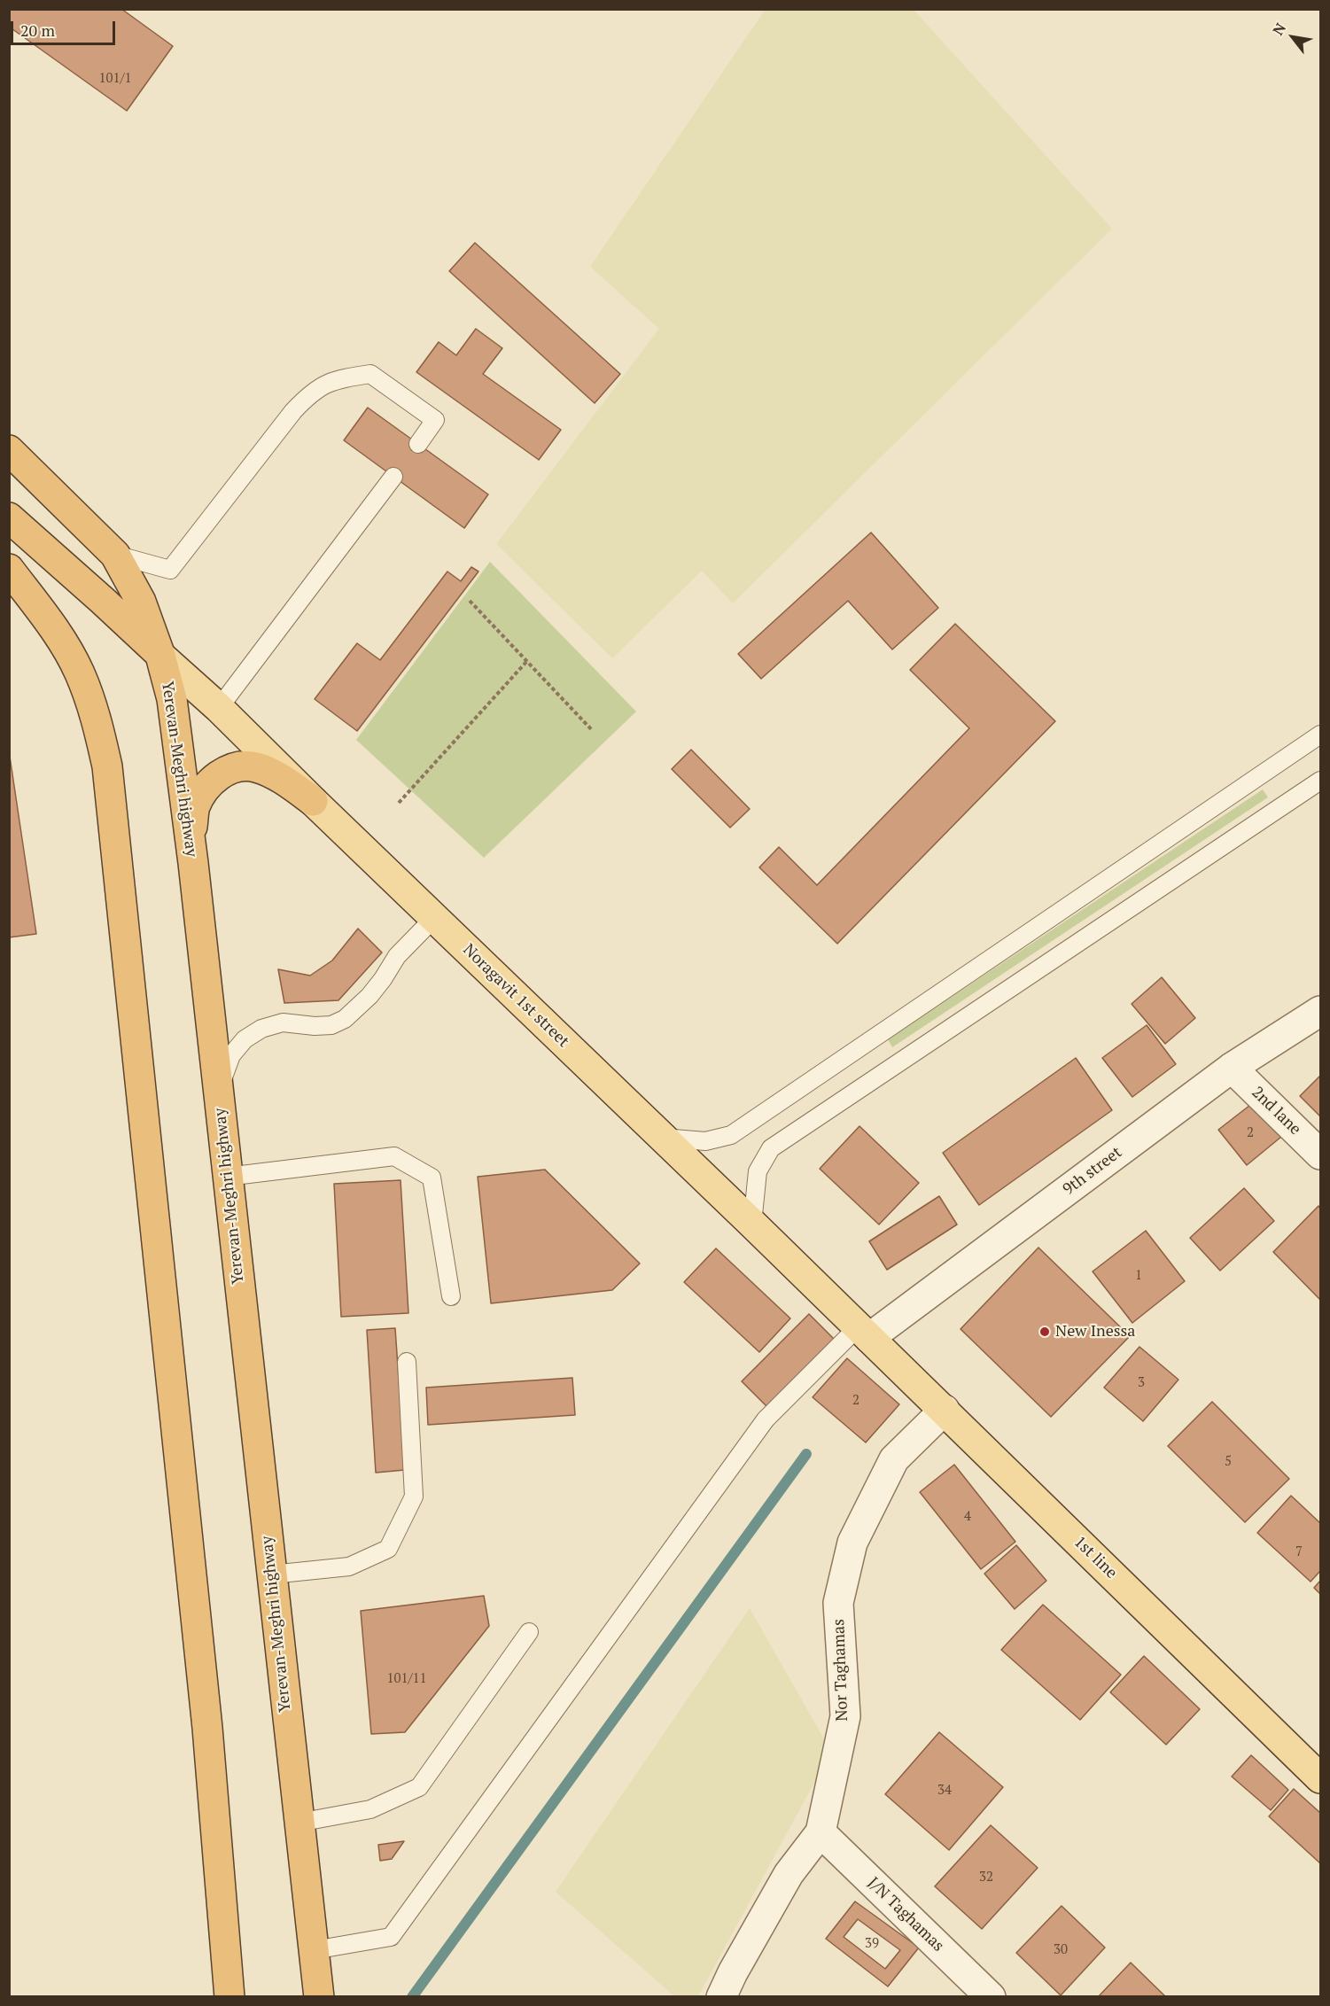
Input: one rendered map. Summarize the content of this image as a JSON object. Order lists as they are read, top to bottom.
{
  "streets": {
    "highway": ["Yerevan-Meghri highway"],
    "main road": ["Noragavit 1st street", "1st line"],
    "street": [
      "2nd lane",
      "9th street",
      "Nor Taghamas",
      "J/N Taghamas"
    ]
  },
  "crossings": [
    ["Yerevan-Meghri highway", "Noragavit 1st street"],
    ["Noragavit 1st street", "9th street"],
    ["Noragavit 1st street", "1st line"],
    ["2nd lane", "9th street"],
    ["9th street", "1st line"],
    ["1st line", "Nor Taghamas"],
    ["Nor Taghamas", "J/N Taghamas"]
  ],
  "places": ["New Inessa"],
  "house_numbers": [
    "101/1",
    "2",
    "1",
    "3",
    "2",
    "5",
    "4",
    "7",
    "101/11",
    "34",
    "32",
    "39",
    "30"
  ],
  "scale_bar": "20 m",
  "north": "top left"
}
